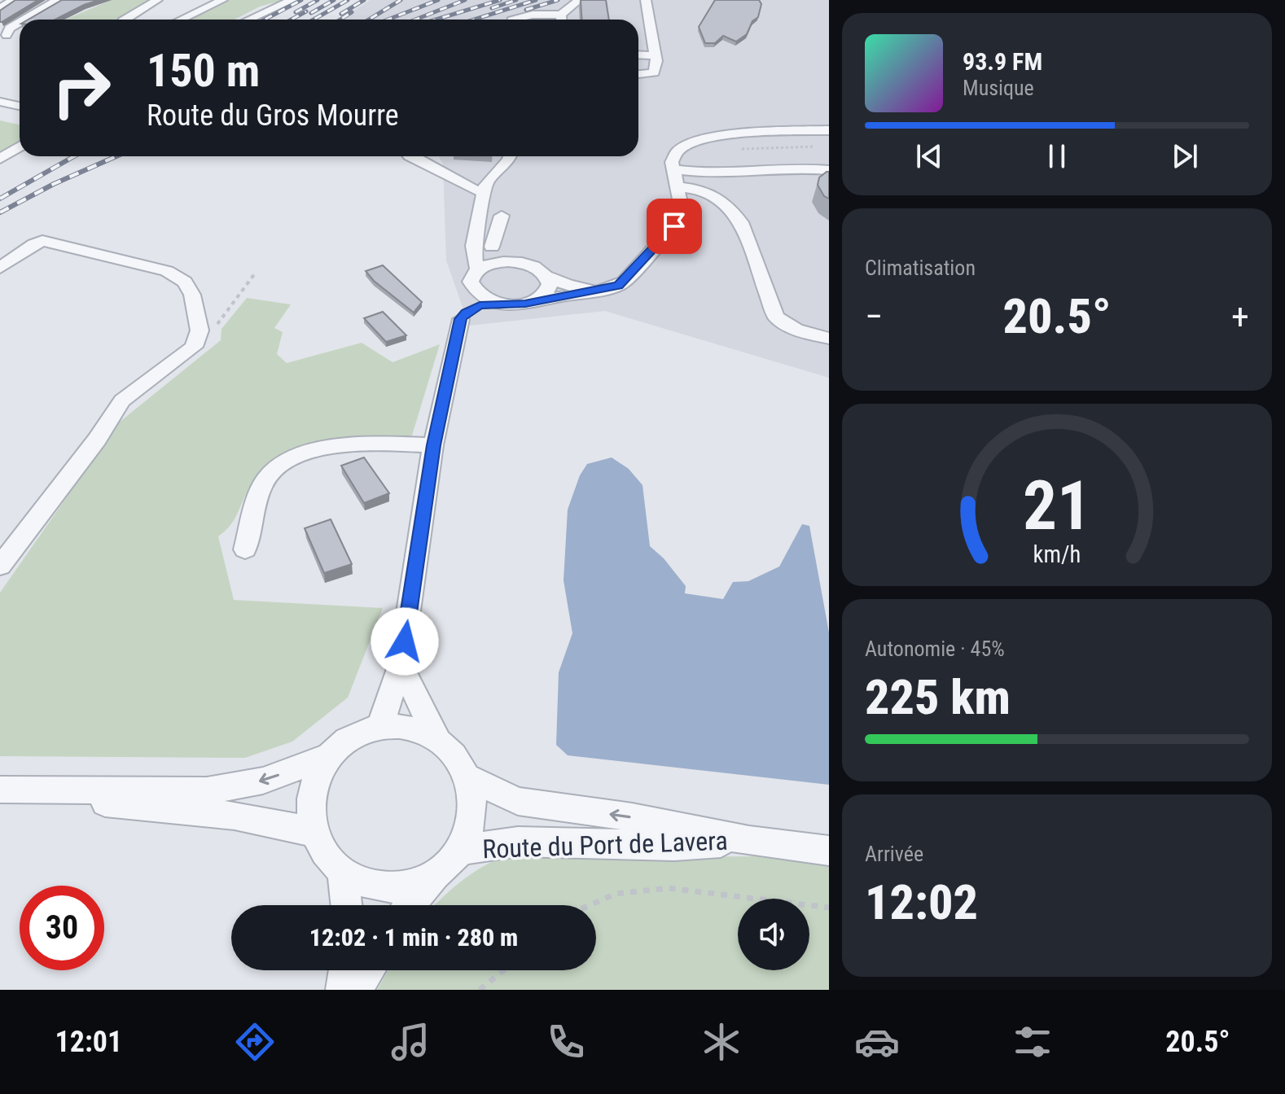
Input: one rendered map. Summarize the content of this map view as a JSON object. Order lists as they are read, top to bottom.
{
  "streets": {
    "street": ["Route du Port de Lavera"]
  },
  "page": {
    "turn": ["150 m", "Route du Gros Mourre"],
    "song": ["93.9 FM", "Musique"],
    "tile": [
      "Climatisation",
      ["Autonomie · 45%", "225 km"],
      ["Arrivée", "12:02"]
    ],
    "heat": ["−", "20.5°", "+"],
    "limit": "30",
    "trip": "12:02 · 1 min · 280 m",
    "tabs": ["12:01", "20.5°"],
    "gauge": ["21", "km/h"]
  }
}
